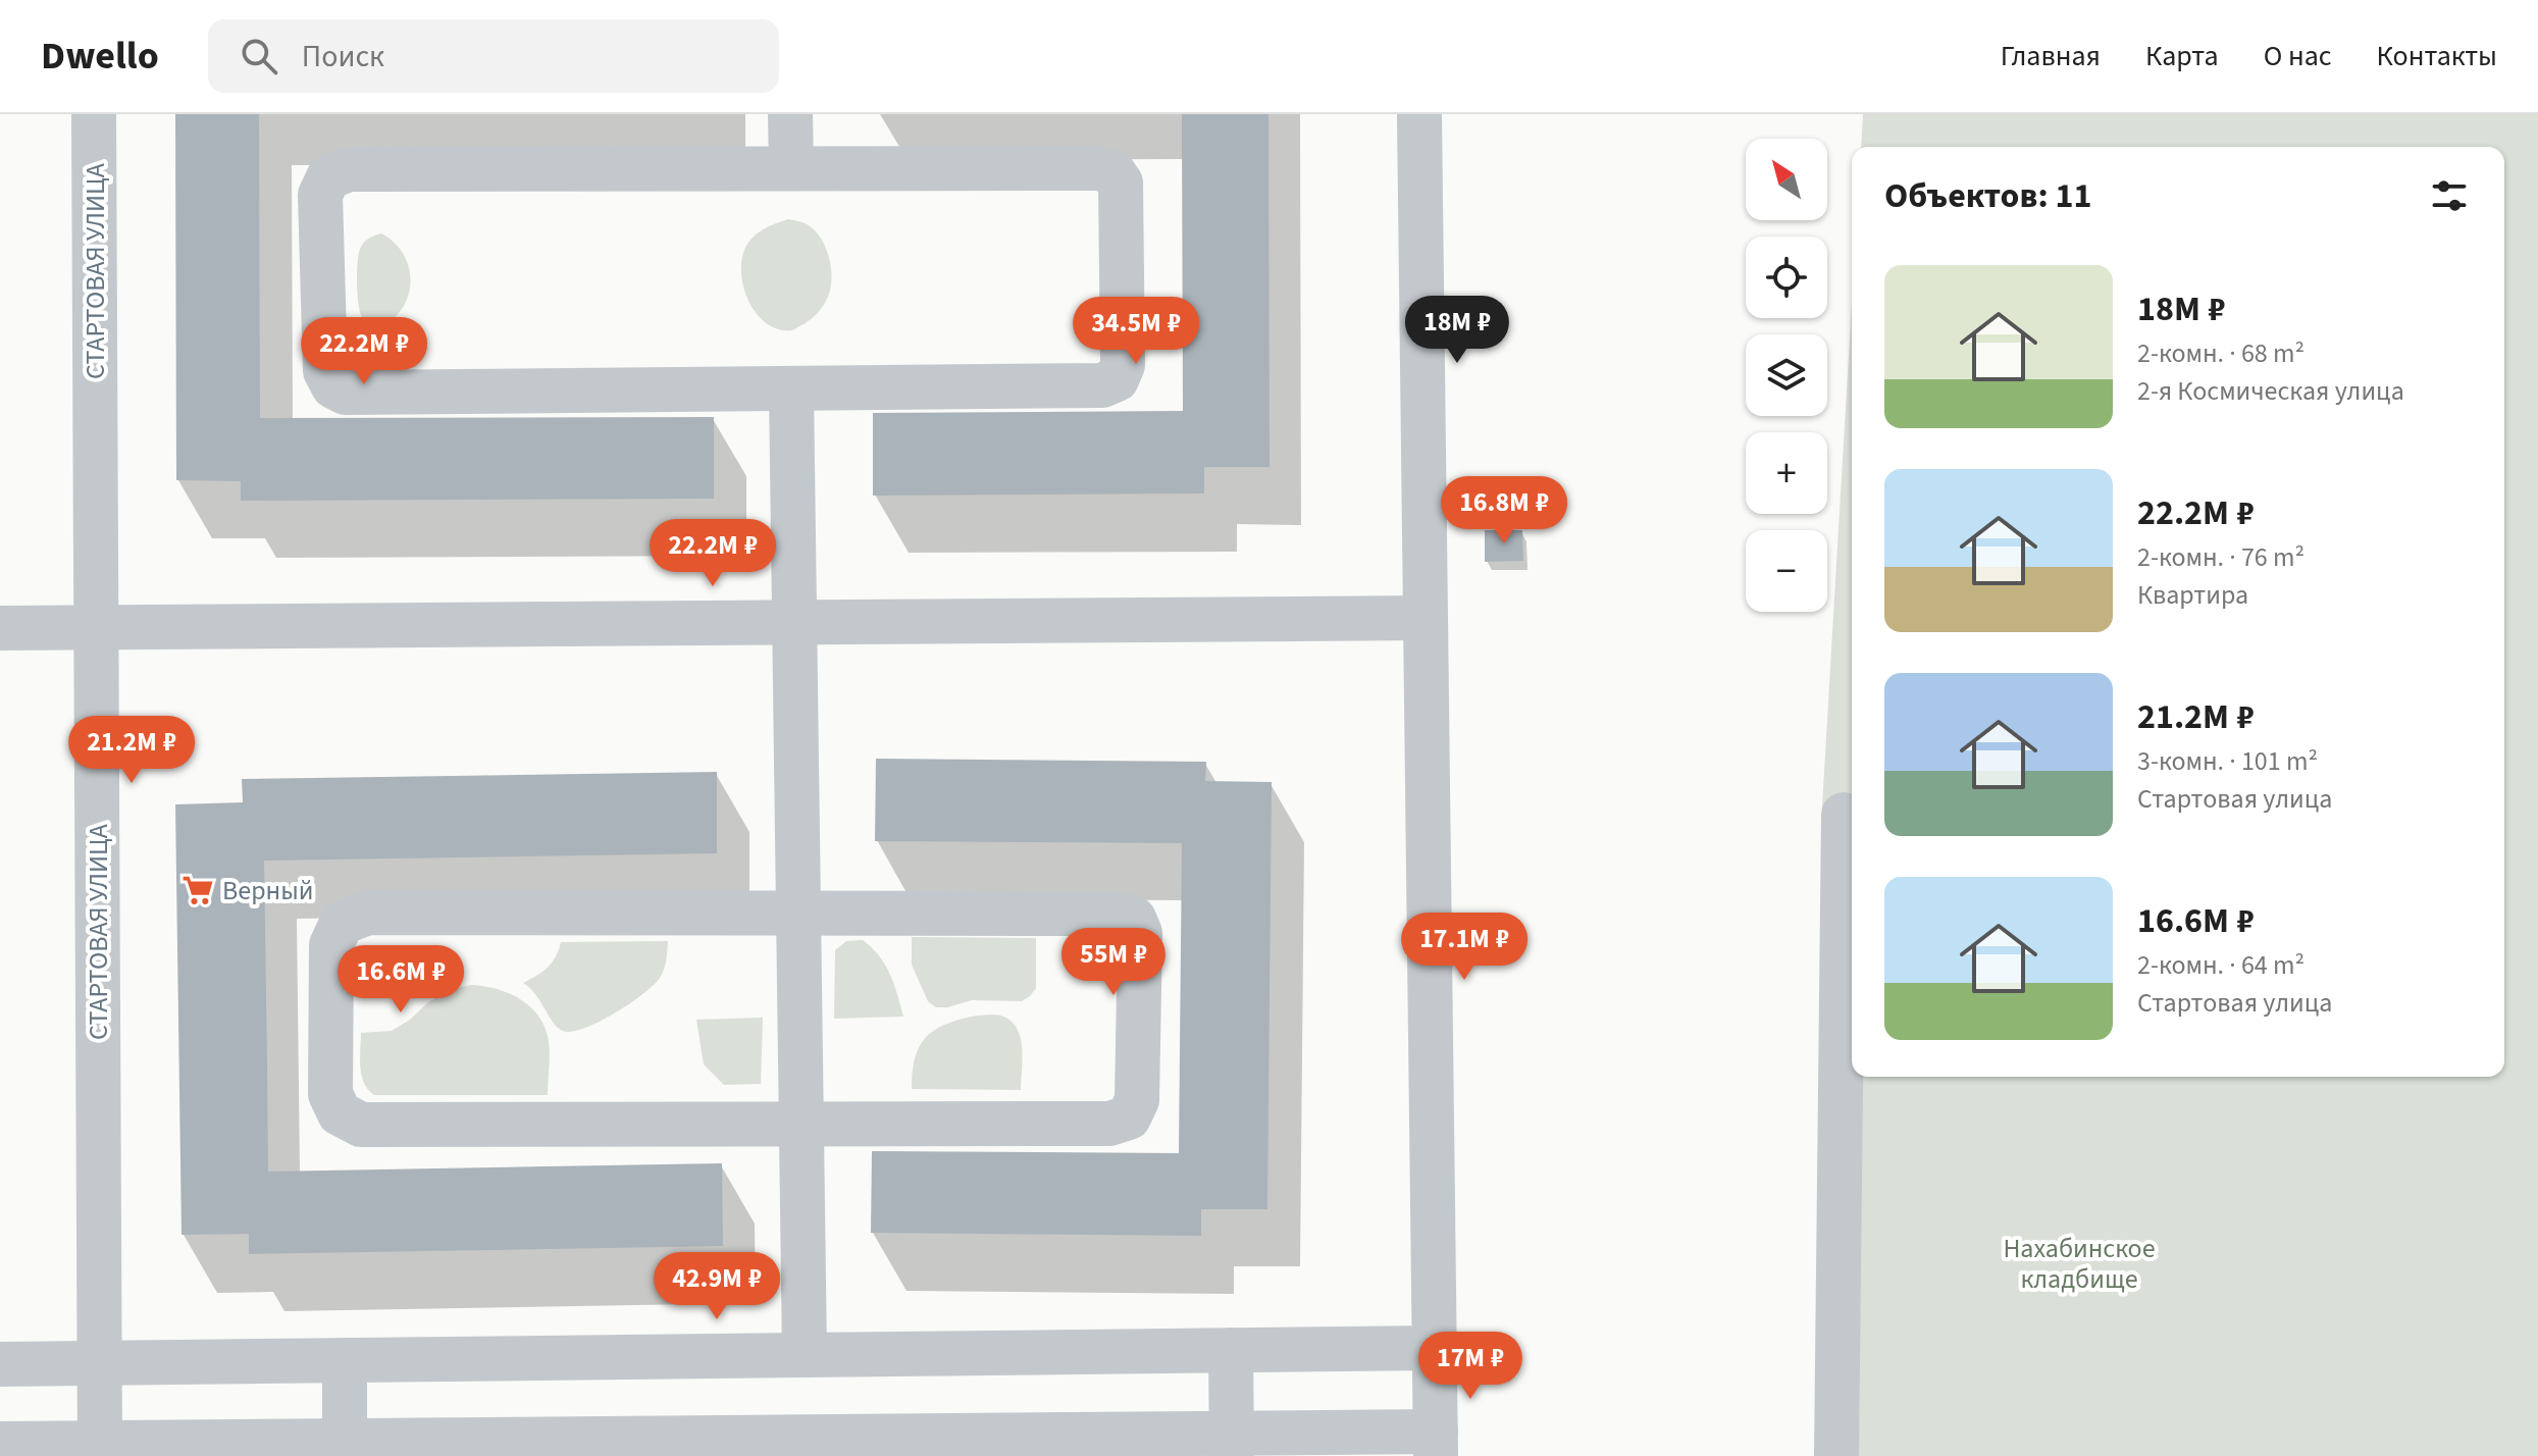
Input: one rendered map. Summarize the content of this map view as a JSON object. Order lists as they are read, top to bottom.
{
  "streets": {
    "street": ["СТАРТОВАЯ УЛИЦА"]
  },
  "parks": ["Нахабинское кладбище"],
  "places": {
    "supermarket": ["Верный"]
  },
  "north": "top left",
  "page": {
    "header": "Dwello",
    "search": "Поиск",
    "nav": [
      "Главная",
      "Карта",
      "О нас",
      "Контакты"
    ],
    "map_buttons": ["+", "−"],
    "heading": "Объектов: 11",
    "list": [
      {
        "name": "18M ₽",
        "note": "2-комн. · 68 m² · 2-я Космическая улица"
      },
      {
        "name": "22.2M ₽",
        "note": "2-комн. · 76 m² · Квартира"
      },
      {
        "name": "21.2M ₽",
        "note": "3-комн. · 101 m² · Стартовая улица"
      },
      {
        "name": "16.6M ₽",
        "note": "2-комн. · 64 m² · Стартовая улица"
      }
    ],
    "price": [
      "18M ₽",
      "34.5M ₽",
      "22.2M ₽",
      "16.8M ₽",
      "22.2M ₽",
      "21.2M ₽",
      "17.1M ₽",
      "55M ₽",
      "16.6M ₽",
      "42.9M ₽",
      "17M ₽"
    ]
  }
}
